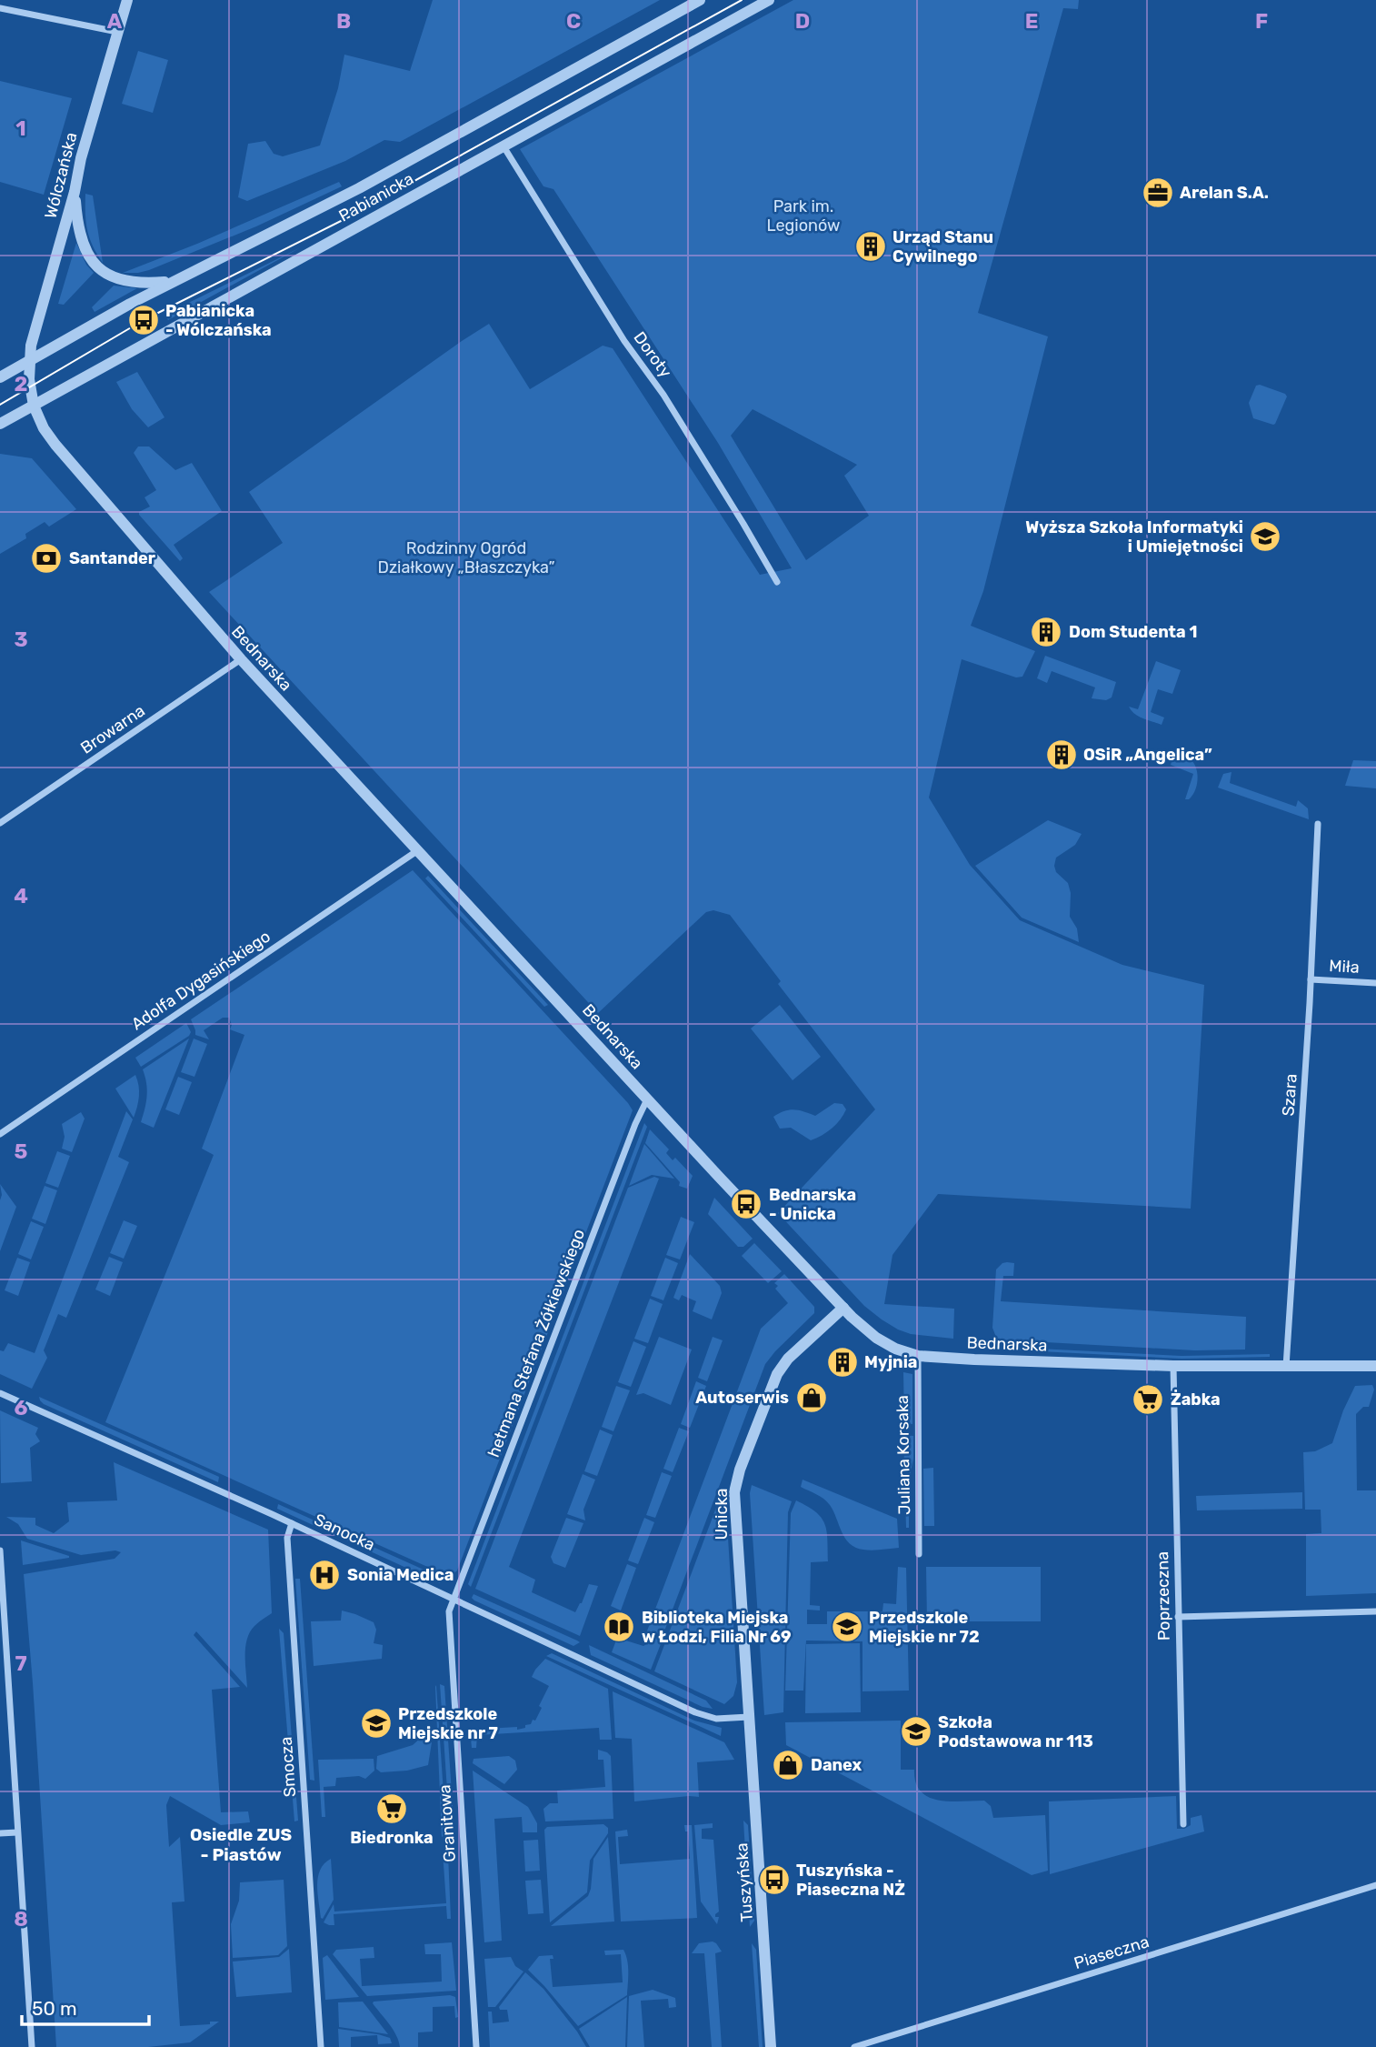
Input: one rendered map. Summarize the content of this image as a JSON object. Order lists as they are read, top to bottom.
{
  "streets": {
    "street": [
      "Wólczańska",
      "Pabianicka",
      "Doroty",
      "Bednarska",
      "Browarna",
      "Miła",
      "Adolfa Dygasińskiego",
      "Szara",
      "hetmana Stefana Żółkiewskiego",
      "Juliana Korsaka",
      "Unicka",
      "Sanocka",
      "Poprzeczna",
      "Smocza",
      "Granitowa",
      "Tuszyńska",
      "Piaseczna"
    ]
  },
  "crossings": [
    ["Wólczańska", "Pabianicka"],
    ["Wólczańska", "Bednarska"],
    ["Pabianicka", "Doroty"],
    ["Pabianicka", "Bednarska"],
    ["Bednarska", "Browarna"],
    ["Bednarska", "Adolfa Dygasińskiego"],
    ["Bednarska", "Szara"],
    ["Bednarska", "hetmana Stefana Żółkiewskiego"],
    ["Bednarska", "Juliana Korsaka"],
    ["Bednarska", "Unicka"],
    ["Bednarska", "Poprzeczna"],
    ["Miła", "Szara"],
    ["hetmana Stefana Żółkiewskiego", "Sanocka"],
    ["hetmana Stefana Żółkiewskiego", "Granitowa"],
    ["Unicka", "Sanocka"],
    ["Unicka", "Tuszyńska"],
    ["Sanocka", "Smocza"],
    ["Sanocka", "Granitowa"],
    ["Sanocka", "Tuszyńska"]
  ],
  "districts": ["Osiedle ZUS - Piastów"],
  "parks": ["Park im. Legionów", "Rodzinny Ogród Działkowy „Błaszczyka”"],
  "places": {
    "office": ["Arelan S.A."],
    "building": [
      "Urząd Stanu Cywilnego",
      "Dom Studenta 1",
      "OSiR „Angelica”",
      "Myjnia"
    ],
    "bus stop": ["Pabianicka - Wólczańska", "Bednarska - Unicka", "Tuszyńska - Piaseczna NŻ"],
    "school or university": [
      "Wyższa Szkoła Informatyki i Umiejętności",
      "Przedszkole Miejskie nr 72",
      "Przedszkole Miejskie nr 7",
      "Szkoła Podstawowa nr 113"
    ],
    "bank": ["Santander"],
    "shop": ["Autoserwis", "Danex"],
    "supermarket": ["Żabka", "Biedronka"],
    "hospital": ["Sonia Medica"],
    "library": ["Biblioteka Miejska w Łodzi, Filia Nr 69"]
  },
  "scale_bar": "50 m",
  "grid": {
    "columns": [
      "A",
      "B",
      "C",
      "D",
      "E",
      "F"
    ],
    "rows": [
      "1",
      "2",
      "3",
      "4",
      "5",
      "6",
      "7",
      "8"
    ]
  }
}
